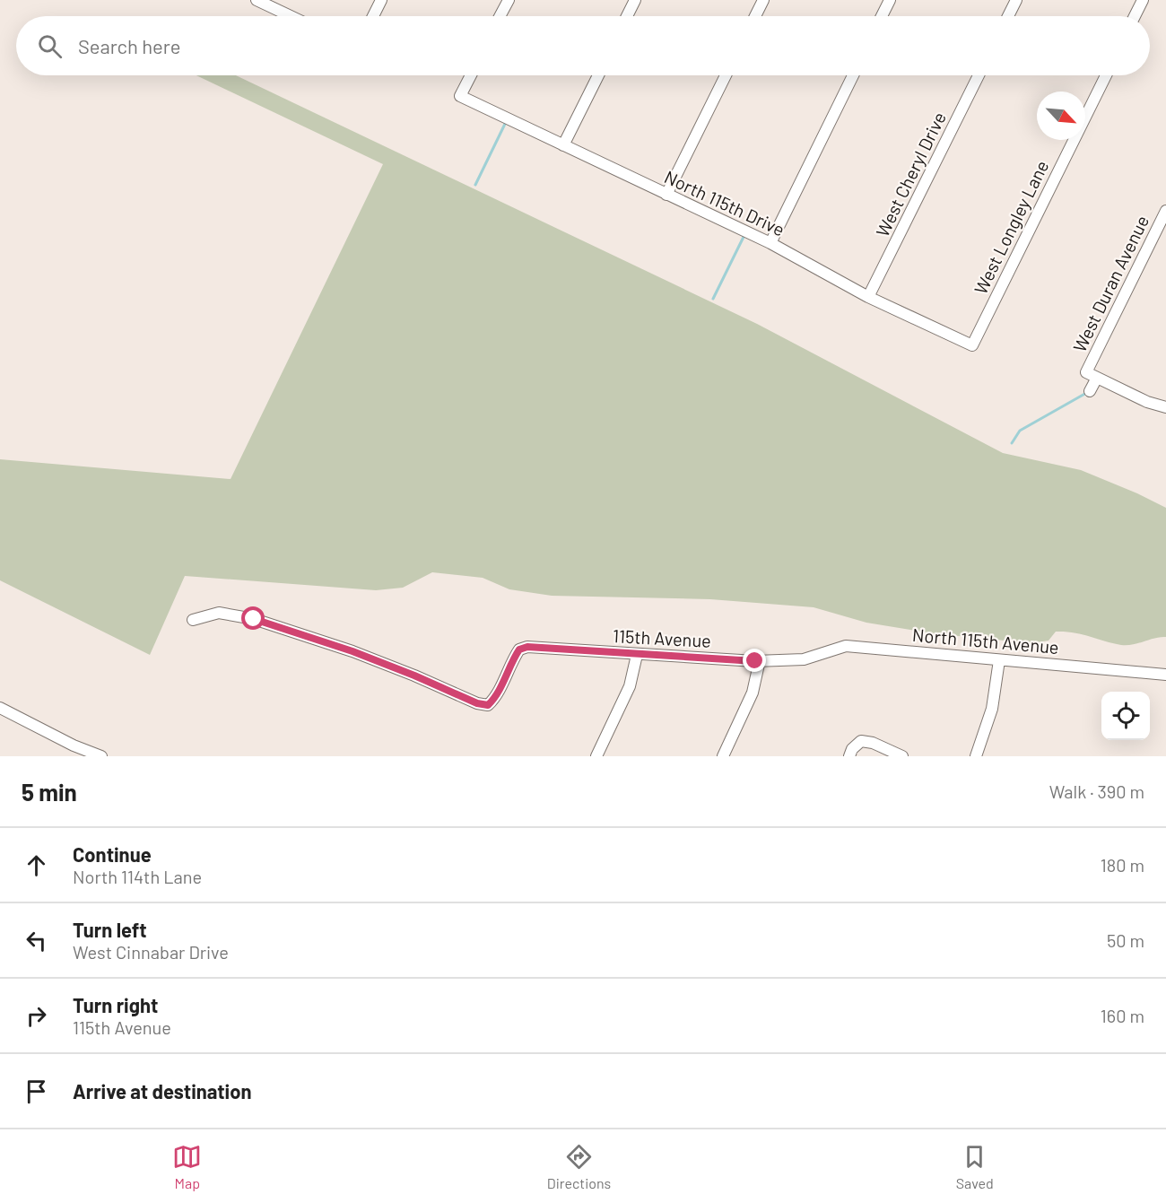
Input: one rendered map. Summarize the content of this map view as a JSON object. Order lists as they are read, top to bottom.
{
  "streets": {
    "street": [
      "West Cheryl Drive",
      "North 115th Drive",
      "West Longley Lane",
      "West Duran Avenue",
      "115th Avenue",
      "North 115th Avenue"
    ]
  },
  "crossings": [
    ["West Cheryl Drive", "North 115th Drive"],
    ["North 115th Drive", "West Longley Lane"],
    ["115th Avenue", "North 115th Avenue"]
  ],
  "north": "bottom right",
  "page": {
    "search": "Search here",
    "heading": ["5 min", "Walk · 390 m"],
    "list": [
      ["Continue", "North 114th Lane", "180 m"],
      ["Turn left", "West Cinnabar Drive", "50 m"],
      ["Turn right", "115th Avenue", "160 m"],
      "Arrive at destination"
    ],
    "nav": ["Map", "Directions", "Saved"]
  }
}
